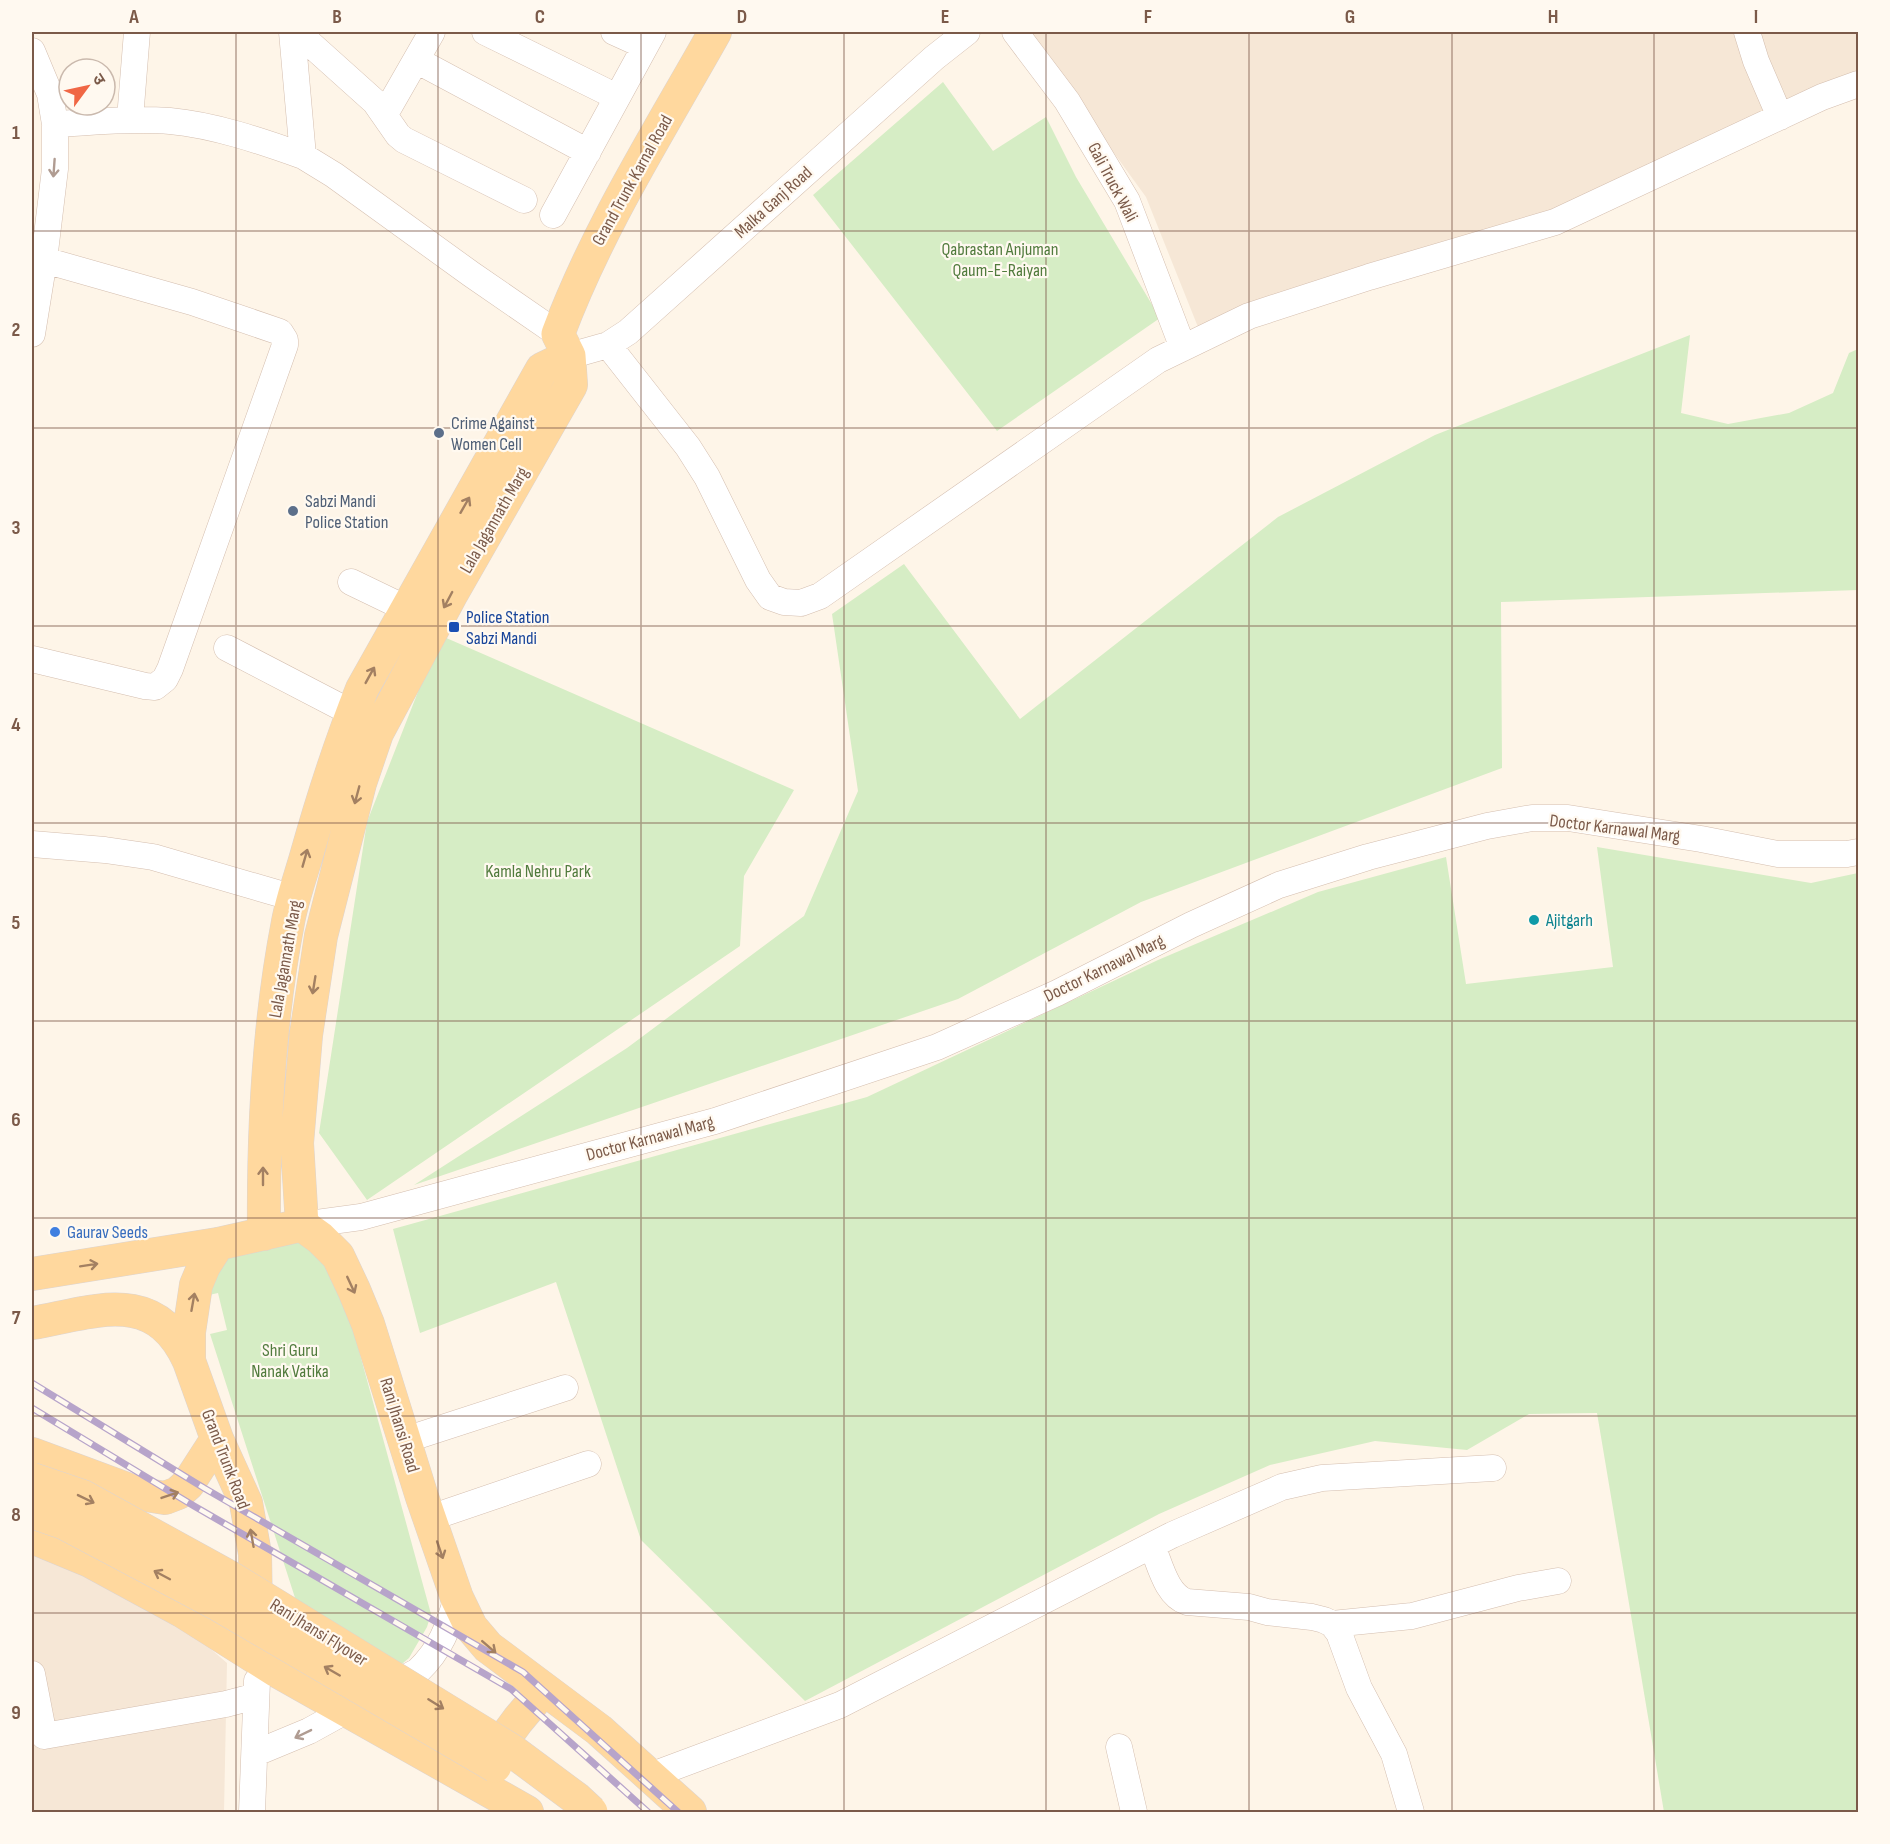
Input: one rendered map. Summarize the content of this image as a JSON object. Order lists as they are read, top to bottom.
{
  "streets": {
    "main road": [
      "Grand Trunk Karnal Road",
      "Lala Jagannath Marg",
      "Rani Jhansi Road",
      "Grand Trunk Road",
      "Rani Jhansi Flyover"
    ],
    "street": ["Gali Truck Wali", "Malka Ganj Road", "Doctor Karnawal Marg"]
  },
  "crossings": [
    ["Grand Trunk Karnal Road", "Malka Ganj Road"],
    ["Grand Trunk Karnal Road", "Lala Jagannath Marg"],
    ["Malka Ganj Road", "Lala Jagannath Marg"],
    ["Lala Jagannath Marg", "Doctor Karnawal Marg"],
    ["Lala Jagannath Marg", "Rani Jhansi Road"],
    ["Doctor Karnawal Marg", "Rani Jhansi Road"]
  ],
  "one_way": ["Rani Jhansi Road", "Grand Trunk Road"],
  "parks": ["Qabrastan Anjuman Qaum-E-Raiyan", "Kamla Nehru Park", "Shri Guru Nanak Vatika"],
  "places": {
    "other": [
      "Crime Against Women Cell",
      "Sabzi Mandi Police Station",
      "Ajitgarh",
      "Gaurav Seeds"
    ],
    "transit": ["Police Station Sabzi Mandi"]
  },
  "north": "top right",
  "grid": {
    "columns": [
      "A",
      "B",
      "C",
      "D",
      "E",
      "F",
      "G",
      "H",
      "I"
    ],
    "rows": [
      "1",
      "2",
      "3",
      "4",
      "5",
      "6",
      "7",
      "8",
      "9"
    ]
  }
}
